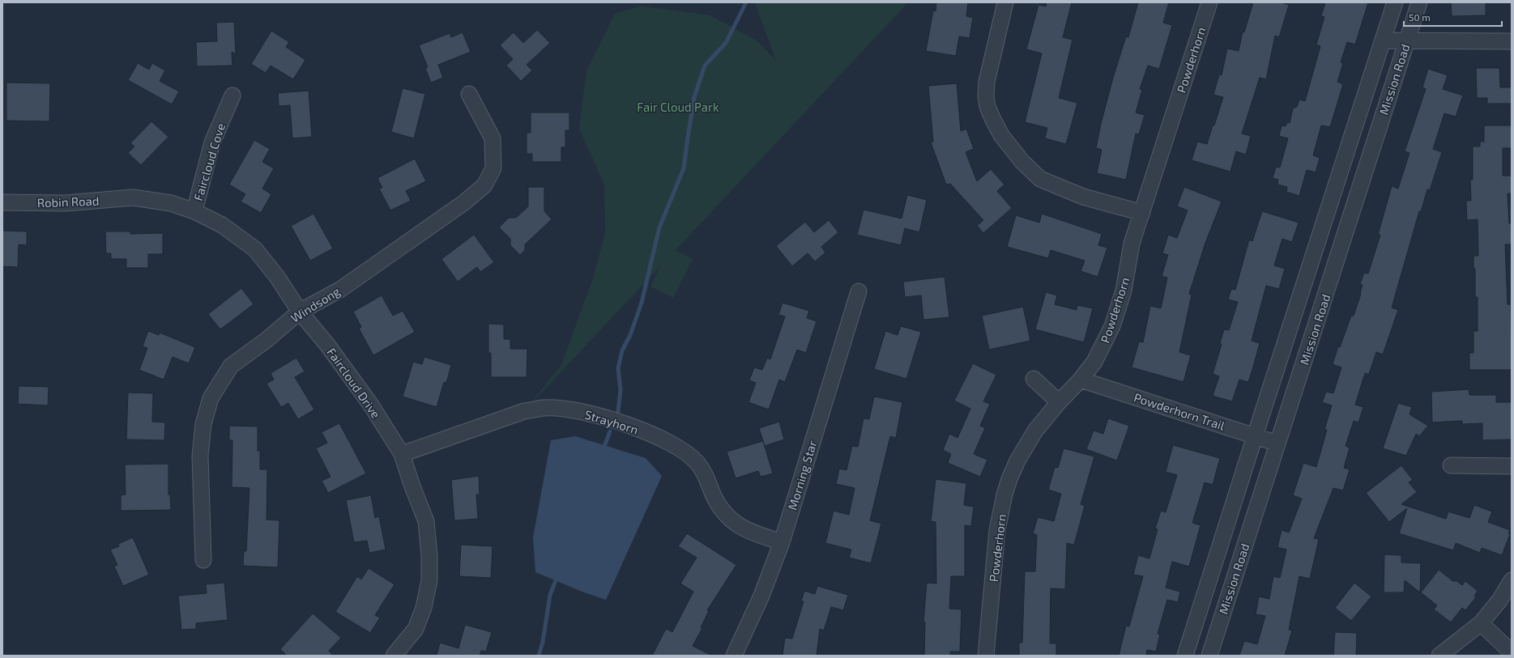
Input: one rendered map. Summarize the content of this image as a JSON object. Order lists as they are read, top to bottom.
{
  "streets": {
    "street": [
      "Powderhorn",
      "Mission Road",
      "Faircloud Cove",
      "Robin Road",
      "Windsong",
      "Faircloud Drive",
      "Powderhorn Trail",
      "Strayhorn",
      "Morning Star"
    ]
  },
  "crossings": [
    ["Powderhorn", "Powderhorn Trail"],
    ["Mission Road", "Powderhorn Trail"],
    ["Faircloud Cove", "Faircloud Drive"],
    ["Robin Road", "Faircloud Drive"],
    ["Windsong", "Faircloud Drive"],
    ["Faircloud Drive", "Strayhorn"],
    ["Strayhorn", "Morning Star"]
  ],
  "parks": ["Fair Cloud Park"],
  "scale_bar": "50 m"
}
